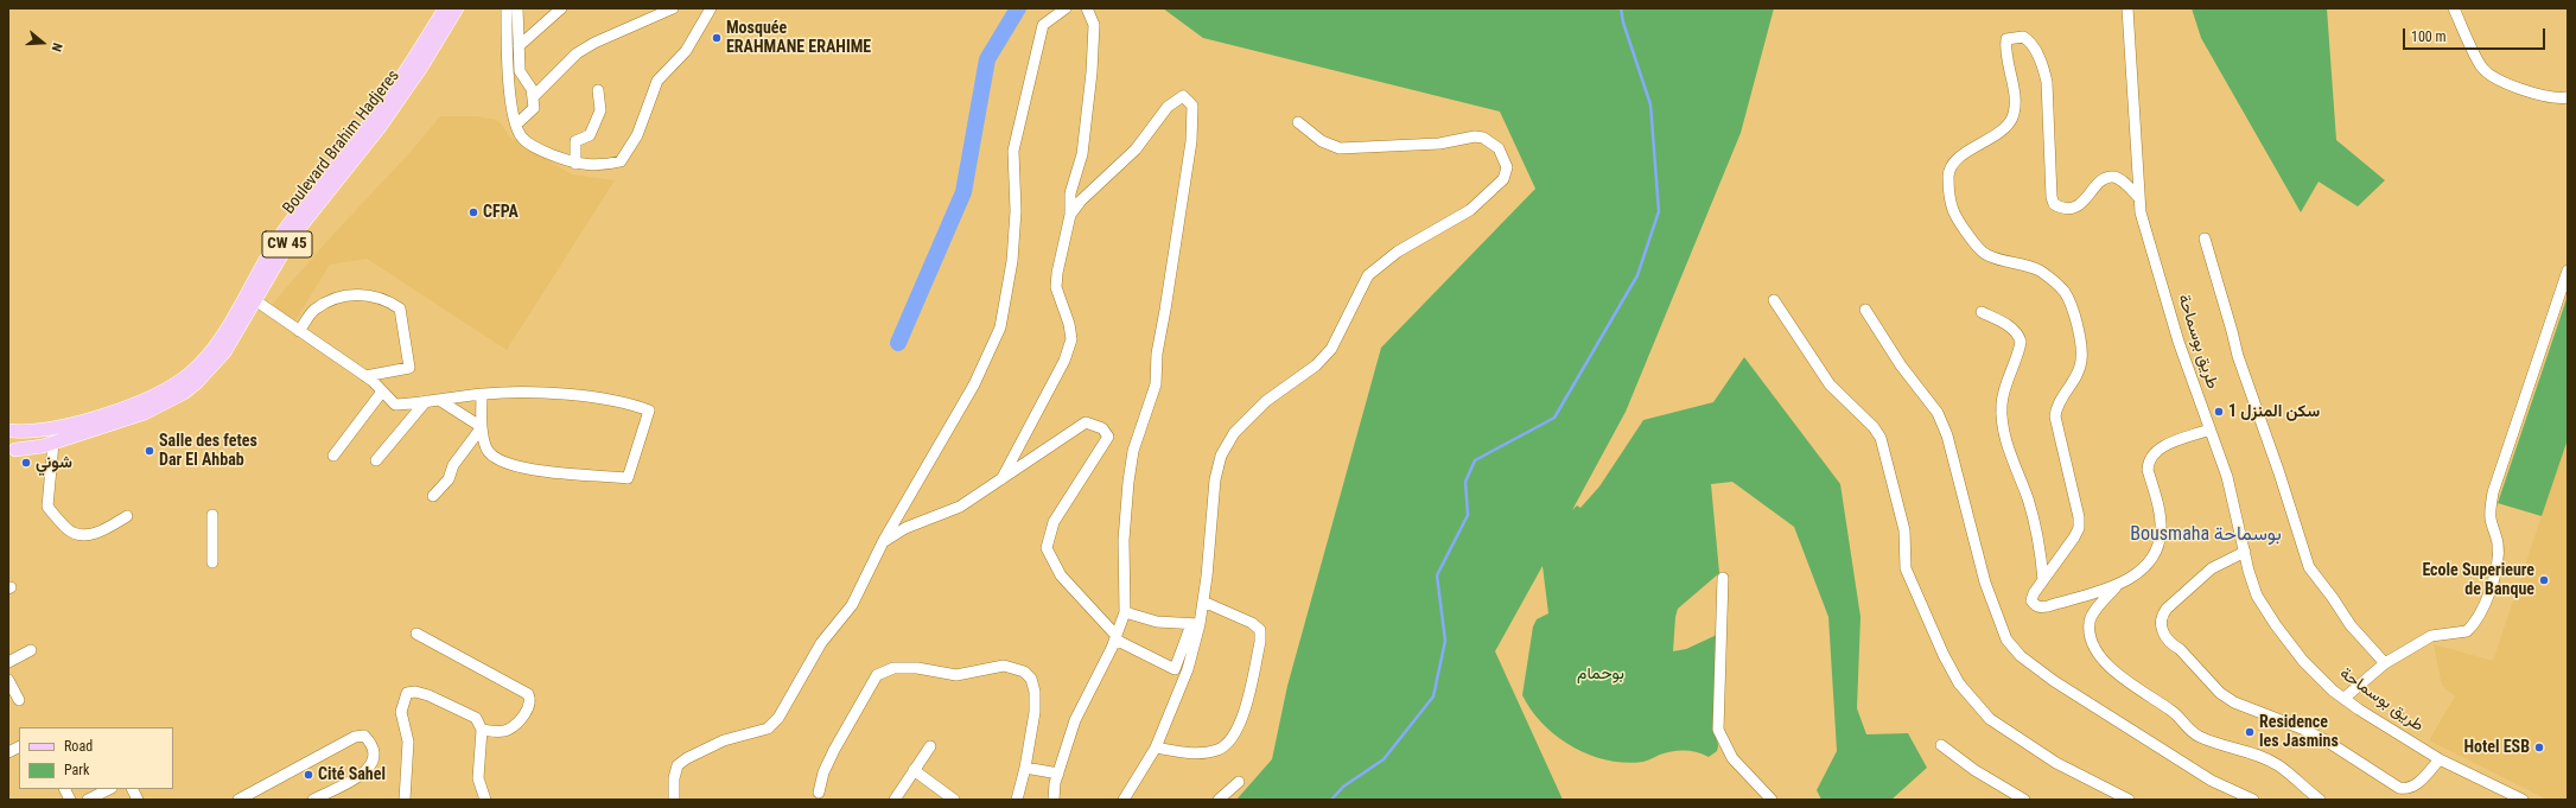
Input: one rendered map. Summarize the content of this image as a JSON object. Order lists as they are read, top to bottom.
{
  "streets": {
    "main road": ["Boulevard Brahim Hadjeres", "CW 45"],
    "street": ["طريق بوسماحة"]
  },
  "crossings": [
    ["Boulevard Brahim Hadjeres", "CW 45"]
  ],
  "districts": ["Bousmaha بوسماحة"],
  "parks": ["بوحمام"],
  "places": [
    "Mosquée ERAHMANE ERAHIME",
    "CFPA",
    "سكن المنزل 1",
    "Salle des fetes Dar El Ahbab",
    "شوني",
    "Ecole Superieure de Banque",
    "Residence les Jasmins",
    "Hotel ESB",
    "Cité Sahel"
  ],
  "legend": ["Road", "Park"],
  "scale_bar": "100 m",
  "north": "right"
}
